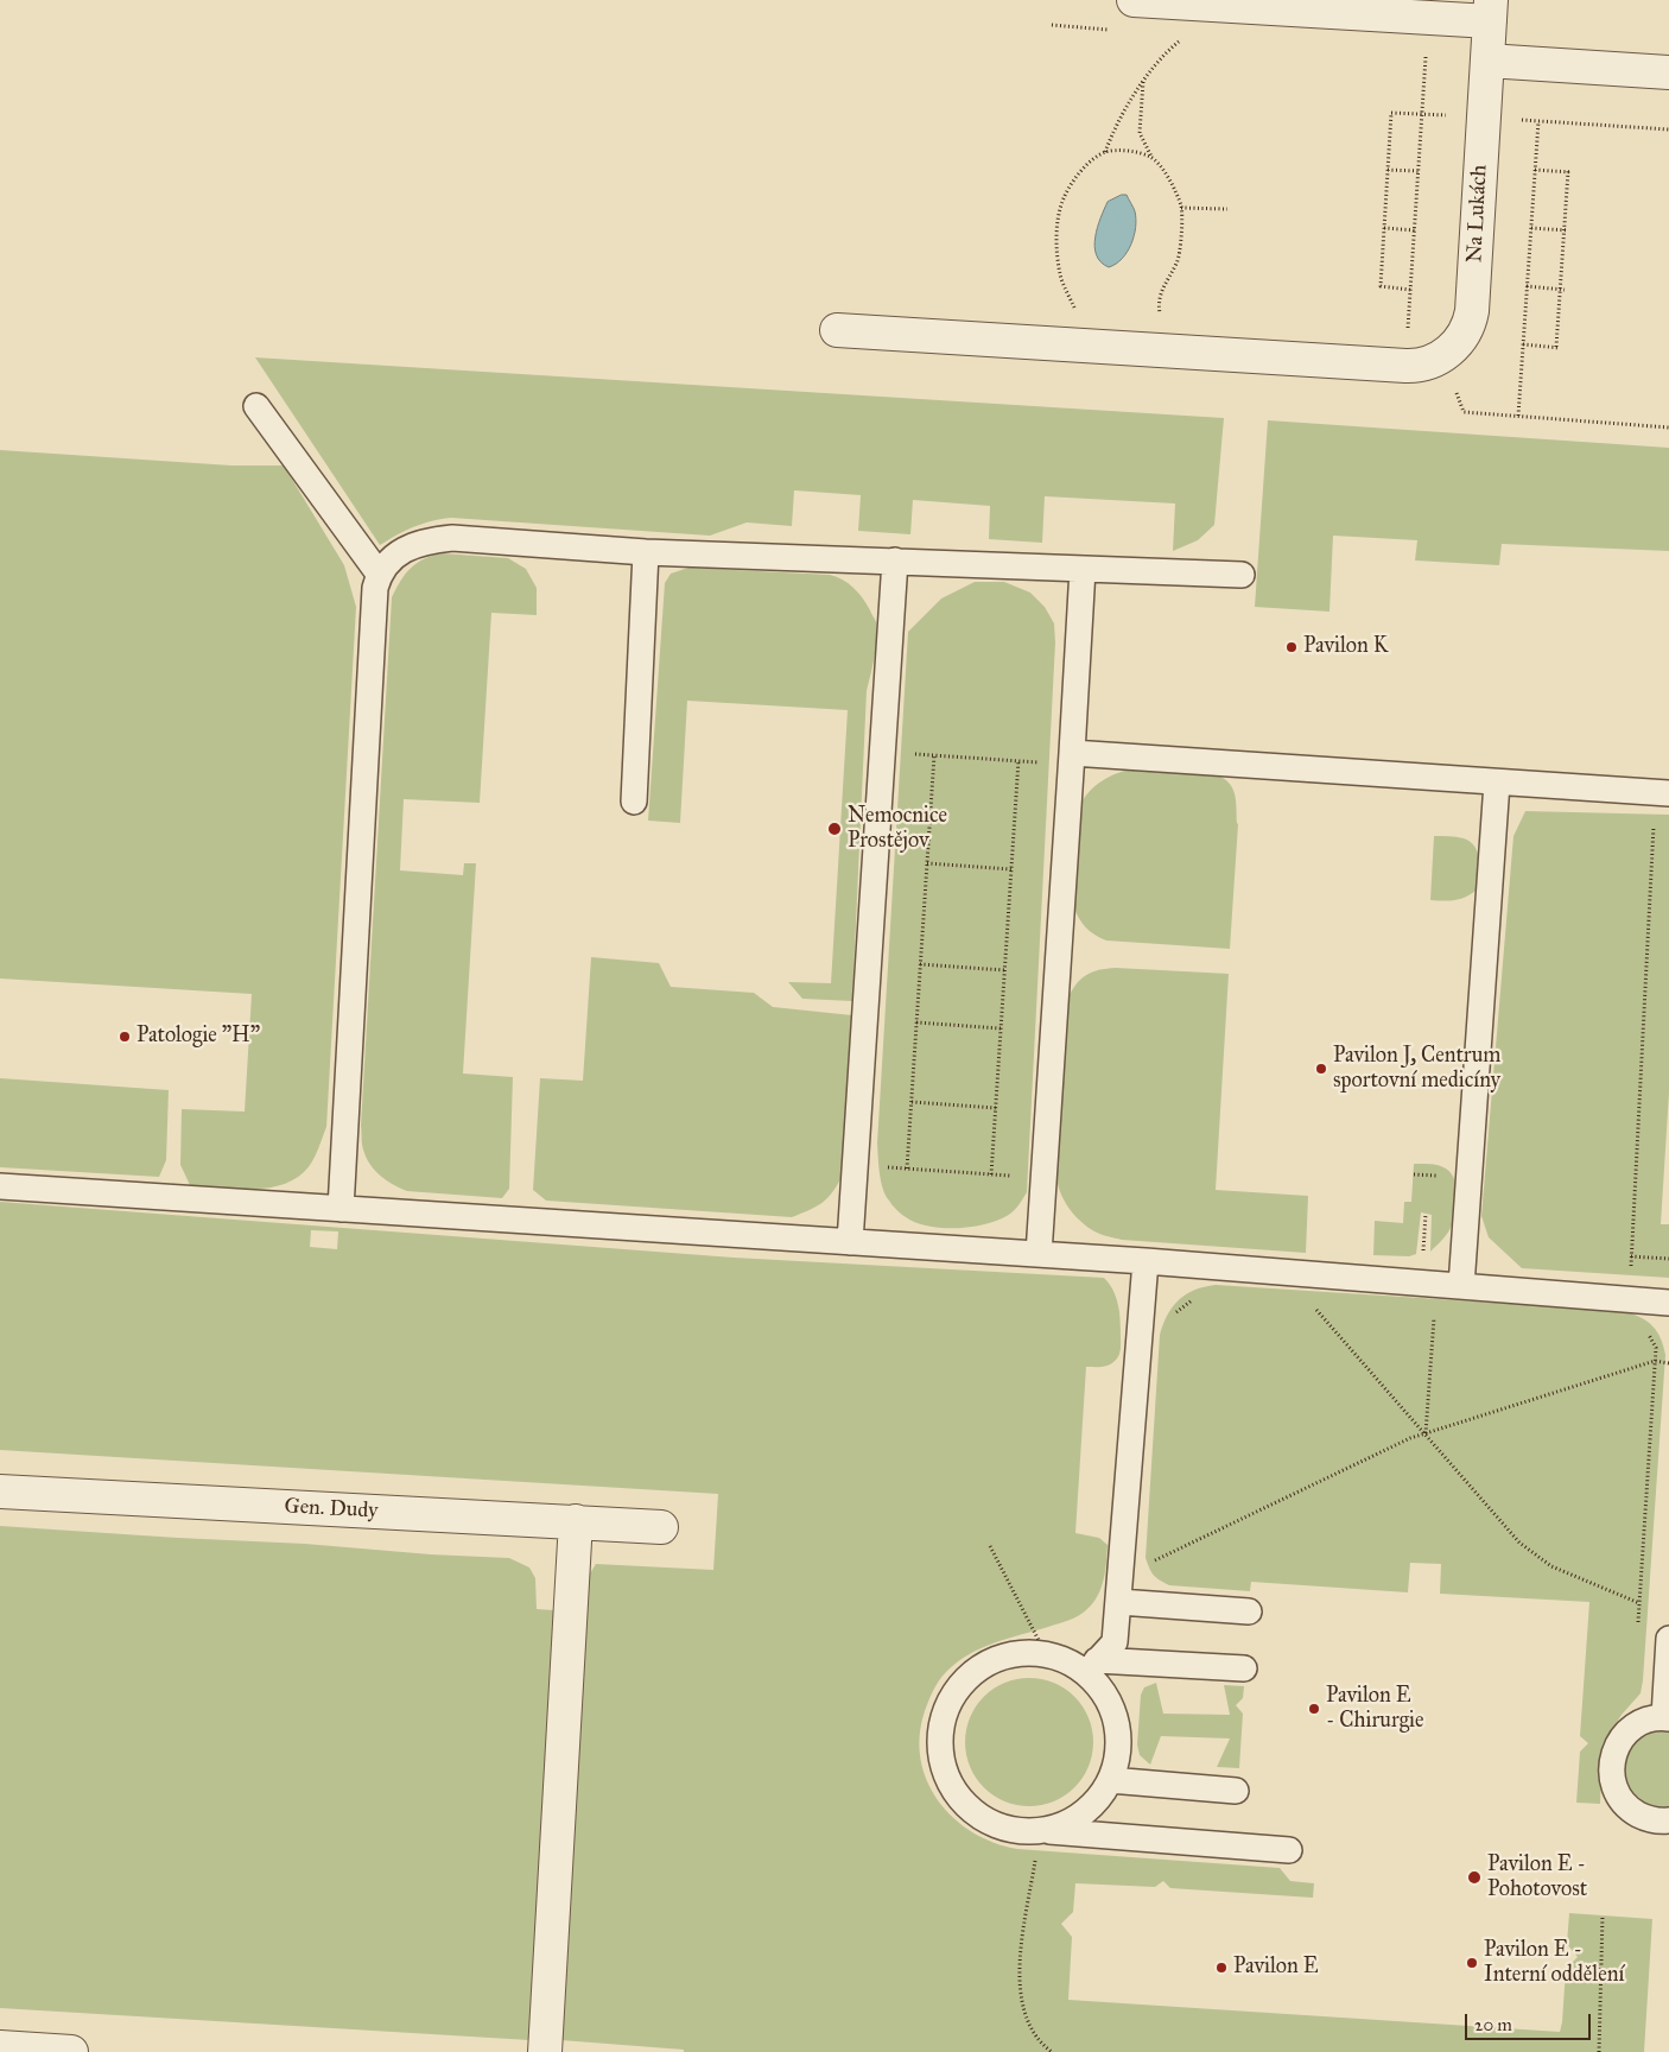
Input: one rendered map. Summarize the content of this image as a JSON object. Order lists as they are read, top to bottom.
{
  "streets": {
    "street": ["Na Lukách", "Gen. Dudy"]
  },
  "places": [
    "Pavilon K",
    "Nemocnice Prostějov",
    "Patologie \"H\"",
    "Pavilon J, Centrum sportovní medicíny",
    "Pavilon E - Chirurgie",
    "Pavilon E - Pohotovost",
    "Pavilon E - Interní oddělení",
    "Pavilon E"
  ],
  "scale_bar": "20 m"
}
